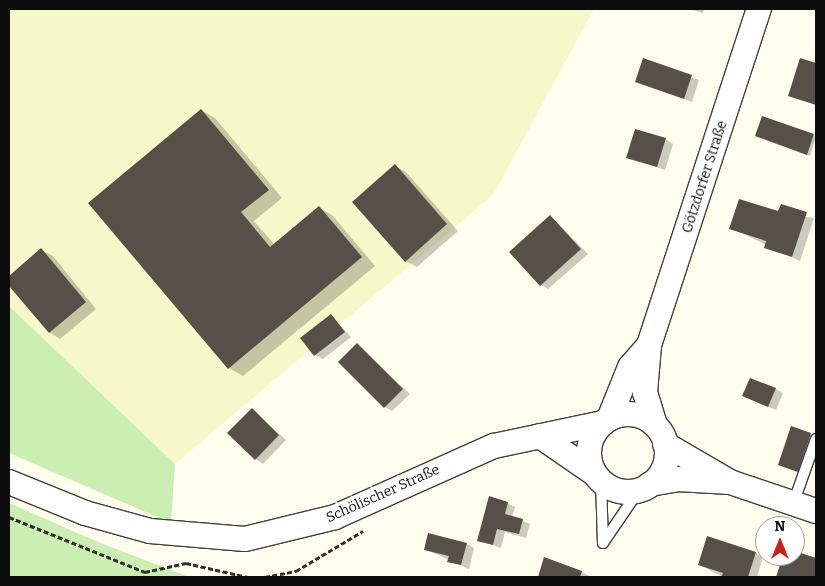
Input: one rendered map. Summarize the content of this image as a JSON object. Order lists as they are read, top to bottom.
{
  "streets": {
    "street": ["Götzdorfer Straße", "Schölischer Straße"]
  },
  "crossings": [
    ["Götzdorfer Straße", "Schölischer Straße"]
  ],
  "north": "top"
}
